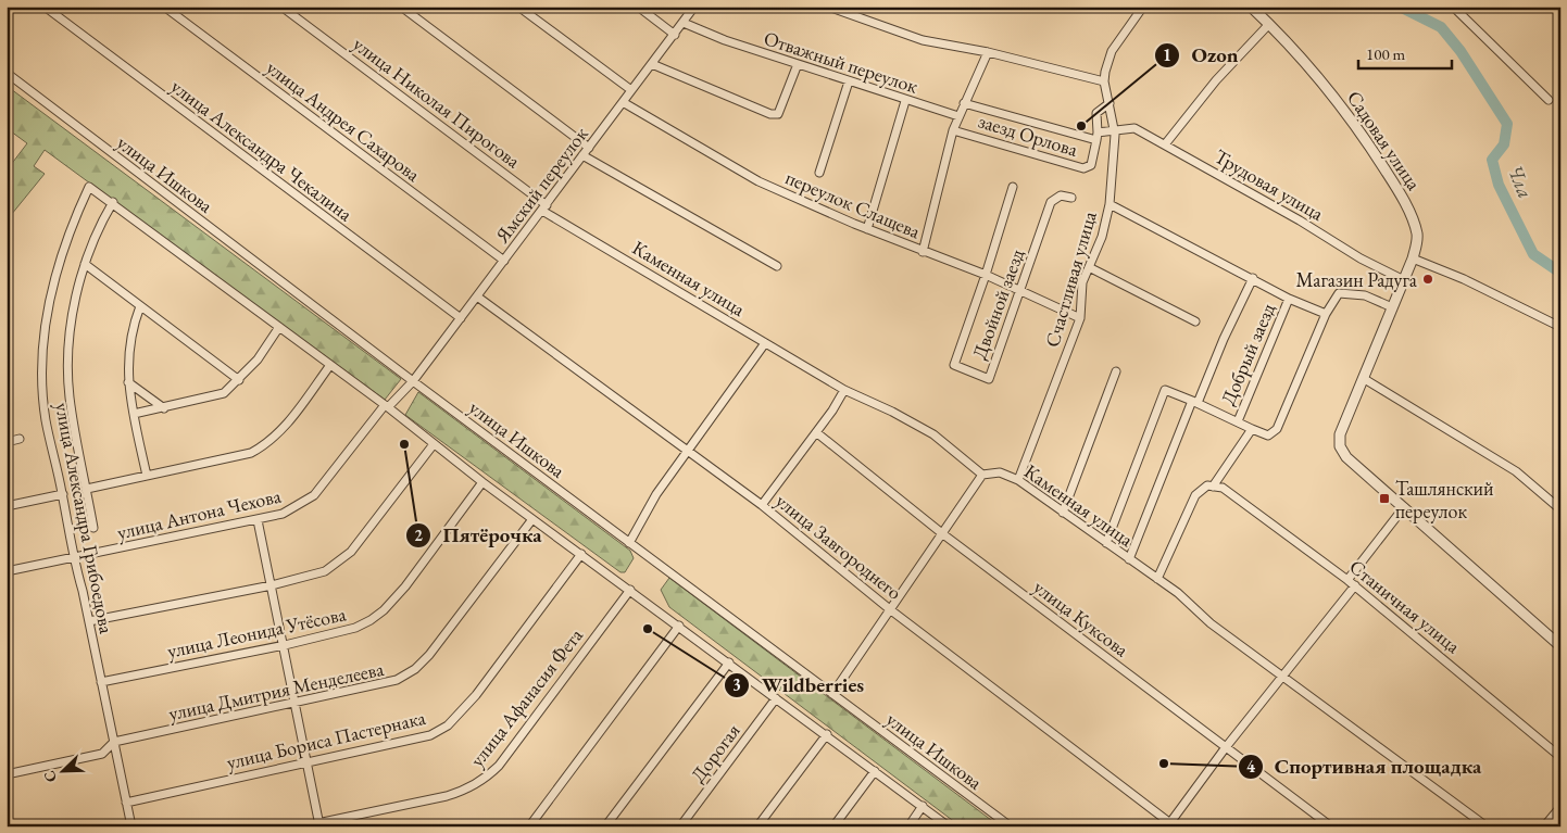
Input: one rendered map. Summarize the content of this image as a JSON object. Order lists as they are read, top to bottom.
{
  "streets": {
    "street": [
      "Отважный переулок",
      "улица Николая Пирогова",
      "улица Андрея Сахарова",
      "заезд Орлова",
      "Садовая улица",
      "улица Александра Чекалина",
      "улица Ишкова",
      "Ямский переулок",
      "Трудовая улица",
      "переулок Слащева",
      "Каменная улица",
      "Счастливая улица",
      "Двойной заезд",
      "Добрый заезд",
      "улица Антона Чехова",
      "улица Александра Грибоедова",
      "улица Завгороднего",
      "Станичная улица",
      "улица Куксова",
      "улица Леонида Утёсова",
      "улица Дмитрия Менделеева",
      "улица Афанасия Фета",
      "улица Бориса Пастернака",
      "Дорогая"
    ]
  },
  "crossings": [
    ["Отважный переулок", "Ямский переулок"],
    ["улица Николая Пирогова", "Ямский переулок"],
    ["улица Николая Пирогова", "Каменная улица"],
    ["улица Андрея Сахарова", "Ямский переулок"],
    ["заезд Орлова", "Трудовая улица"],
    ["Садовая улица", "Трудовая улица"],
    ["улица Александра Чекалина", "Ямский переулок"],
    ["улица Ишкова", "Ямский переулок"],
    ["улица Ишкова", "улица Антона Чехова"],
    ["Ямский переулок", "переулок Слащева"],
    ["Ямский переулок", "Каменная улица"],
    ["Ямский переулок", "улица Антона Чехова"],
    ["Ямский переулок", "улица Завгороднего"],
    ["Трудовая улица", "Счастливая улица"],
    ["переулок Слащева", "Счастливая улица"],
    ["переулок Слащева", "Двойной заезд"],
    ["Каменная улица", "Счастливая улица"],
    ["улица Антона Чехова", "улица Александра Грибоедова"],
    ["улица Александра Грибоедова", "улица Леонида Утёсова"],
    ["улица Александра Грибоедова", "улица Дмитрия Менделеева"],
    ["улица Александра Грибоедова", "улица Бориса Пастернака"]
  ],
  "water": ["Чла"],
  "places": {
    "other": [
      "Ozon",
      "Магазин Радуга",
      "Пятёрочка",
      "Wildberries",
      "Спортивная площадка"
    ],
    "transit": ["Ташлянский переулок"]
  },
  "scale_bar": "100 m",
  "north": "bottom left"
}
